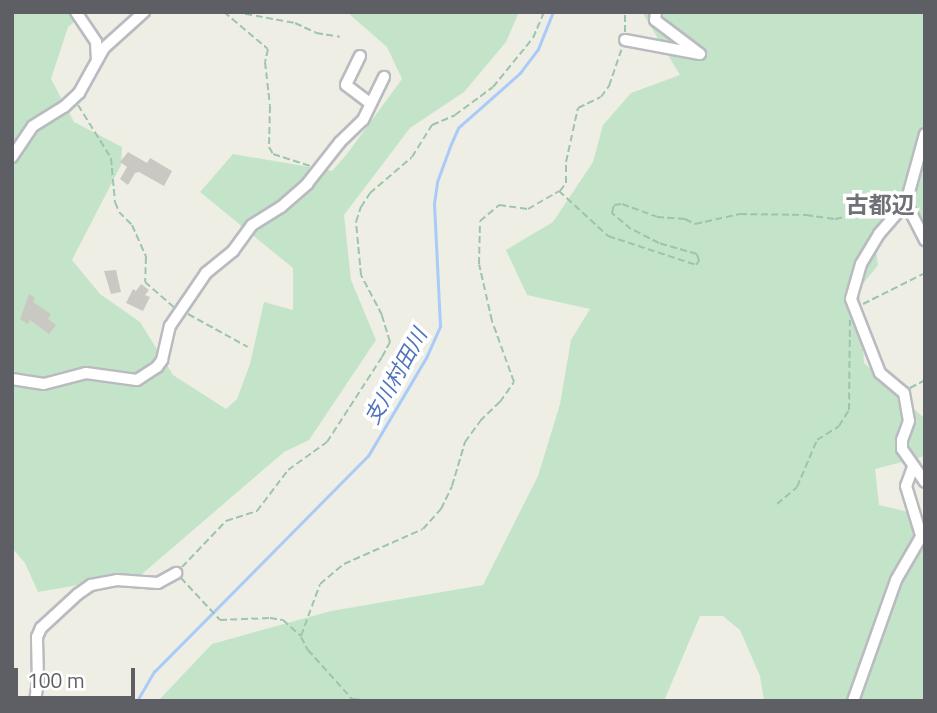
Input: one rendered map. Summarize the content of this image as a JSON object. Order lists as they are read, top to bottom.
{
  "districts": ["古都辺"],
  "water": ["支川村田川"],
  "scale_bar": "100 m"
}
